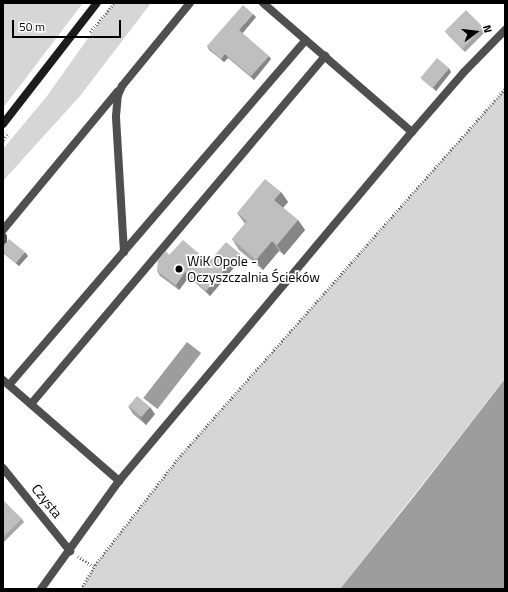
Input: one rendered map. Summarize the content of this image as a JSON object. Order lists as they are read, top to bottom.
{
  "streets": {
    "street": ["Czysta"]
  },
  "places": ["WiK Opole - Oczyszczalnia Ścieków"],
  "scale_bar": "50 m",
  "north": "right"
}
